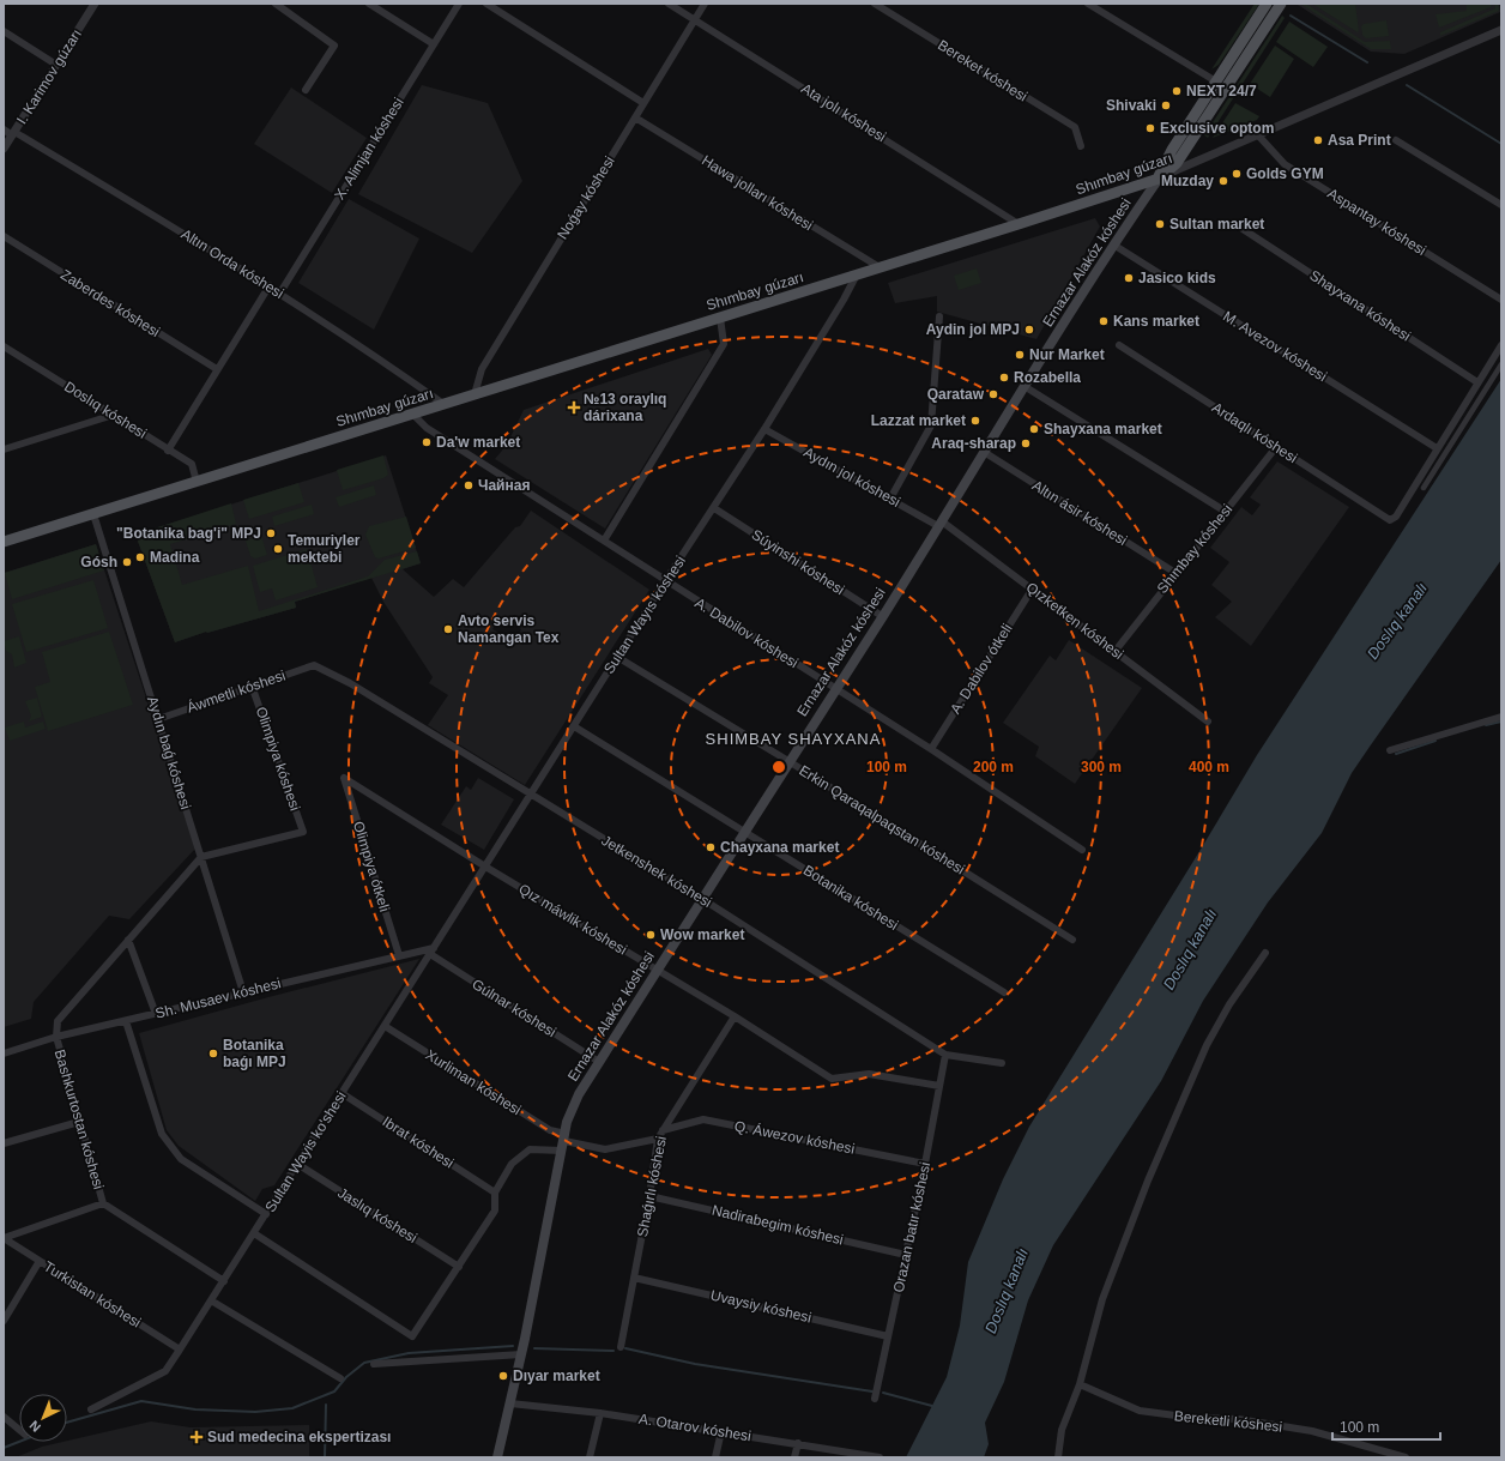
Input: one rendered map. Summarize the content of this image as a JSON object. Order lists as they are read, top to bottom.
{
  "streets": {
    "main road": ["Shımbay gúzarı", "Ernazar Alakóz kóshesi"],
    "street": [
      "Bereket kóshesi",
      "I. Karimov gúzarı",
      "Ata jolı kóshesi",
      "X. Alimjan kóshesi",
      "Hawa jolları kóshesi",
      "Noǵay kóshesi",
      "Aspantay kóshesi",
      "Altın Orda kóshesi",
      "Zaberdes kóshesi",
      "Shayxana kóshesi",
      "M. Avezov kóshesi",
      "Doslıq kóshesi",
      "Ardaqlı kóshesi",
      "Aydın jol kóshesi",
      "Altın ásir kóshesi",
      "Shımbay kóshesi",
      "Súyinshi kóshesi",
      "Sultan Wayıs kóshesi",
      "Qızketken kóshesi",
      "A. Dabilov kóshesi",
      "A. Dabilov ótkeli",
      "Áwmetli kóshesi",
      "Aydın baǵ kóshesi",
      "Olimpiya kóshesi",
      "Erkin Qaraqalpaqstan kóshesi",
      "Olimpiya ótkeli",
      "Jetkenshek kóshesi",
      "Botanika kóshesi",
      "Qız máwlik kóshesi",
      "Sh. Musaev kóshesi",
      "Gúlnar kóshesi",
      "Xurliman kóshesi",
      "Bashkurtostan kóshesi",
      "Q. Áwezov kóshesi",
      "Ibrat kóshesi",
      "Sultan Wayis ko'shesi",
      "Shaǵırlı kóshesi",
      "Jaslıq kóshesi",
      "Nadirabegim kóshesi",
      "Orazan batır kóshesi",
      "Turkistan kóshesi",
      "Uvaysiy kóshesi",
      "Bereketli kóshesi",
      "A. Otarov kóshesi"
    ]
  },
  "crossings": [
    ["I. Karimov gúzarı", "Altın Orda kóshesi"],
    ["Ata jolı kóshesi", "Shımbay gúzarı"],
    ["Ata jolı kóshesi", "Noǵay kóshesi"],
    ["X. Alimjan kóshesi", "Altın Orda kóshesi"],
    ["Shımbay gúzarı", "Hawa jolları kóshesi"],
    ["Shımbay gúzarı", "Noǵay kóshesi"],
    ["Shımbay gúzarı", "Aspantay kóshesi"],
    ["Shımbay gúzarı", "Ernazar Alakóz kóshesi"],
    ["Shımbay gúzarı", "Altın Orda kóshesi"],
    ["Shımbay gúzarı", "Doslıq kóshesi"],
    ["Shımbay gúzarı", "Sultan Wayıs kóshesi"],
    ["Shımbay gúzarı", "A. Dabilov kóshesi"],
    ["Shımbay gúzarı", "Aydın baǵ kóshesi"],
    ["Hawa jolları kóshesi", "Noǵay kóshesi"],
    ["Ernazar Alakóz kóshesi", "M. Avezov kóshesi"],
    ["Ernazar Alakóz kóshesi", "Aydın jol kóshesi"],
    ["Ernazar Alakóz kóshesi", "Altın ásir kóshesi"],
    ["Ernazar Alakóz kóshesi", "Súyinshi kóshesi"],
    ["Ernazar Alakóz kóshesi", "Qızketken kóshesi"],
    ["Ernazar Alakóz kóshesi", "A. Dabilov kóshesi"],
    ["Ernazar Alakóz kóshesi", "Erkin Qaraqalpaqstan kóshesi"],
    ["Ernazar Alakóz kóshesi", "Jetkenshek kóshesi"],
    ["Ernazar Alakóz kóshesi", "Botanika kóshesi"],
    ["Ernazar Alakóz kóshesi", "Qız máwlik kóshesi"],
    ["Ernazar Alakóz kóshesi", "Gúlnar kóshesi"],
    ["Ernazar Alakóz kóshesi", "Xurliman kóshesi"],
    ["Ernazar Alakóz kóshesi", "A. Otarov kóshesi"],
    ["M. Avezov kóshesi", "Ardaqlı kóshesi"],
    ["Ardaqlı kóshesi", "Shımbay kóshesi"],
    ["Aydın jol kóshesi", "Sultan Wayıs kóshesi"],
    ["Aydın jol kóshesi", "Qızketken kóshesi"],
    ["Altın ásir kóshesi", "Shımbay kóshesi"],
    ["Shımbay kóshesi", "Qızketken kóshesi"],
    ["Súyinshi kóshesi", "Sultan Wayıs kóshesi"],
    ["Sultan Wayıs kóshesi", "A. Dabilov kóshesi"],
    ["Sultan Wayıs kóshesi", "Erkin Qaraqalpaqstan kóshesi"],
    ["Sultan Wayıs kóshesi", "Jetkenshek kóshesi"],
    ["Sultan Wayıs kóshesi", "Botanika kóshesi"],
    ["Sultan Wayıs kóshesi", "Qız máwlik kóshesi"],
    ["Sultan Wayıs kóshesi", "Sh. Musaev kóshesi"],
    ["Sultan Wayıs kóshesi", "Gúlnar kóshesi"],
    ["Sultan Wayıs kóshesi", "Sultan Wayis ko'shesi"],
    ["Qızketken kóshesi", "A. Dabilov ótkeli"],
    ["A. Dabilov kóshesi", "A. Dabilov ótkeli"],
    ["Áwmetli kóshesi", "Aydın baǵ kóshesi"],
    ["Áwmetli kóshesi", "Olimpiya kóshesi"],
    ["Áwmetli kóshesi", "Jetkenshek kóshesi"],
    ["Aydın baǵ kóshesi", "Olimpiya kóshesi"],
    ["Aydın baǵ kóshesi", "Sh. Musaev kóshesi"],
    ["Olimpiya ótkeli", "Qız máwlik kóshesi"],
    ["Olimpiya ótkeli", "Sh. Musaev kóshesi"],
    ["Jetkenshek kóshesi", "Orazan batır kóshesi"],
    ["Qız máwlik kóshesi", "Shaǵırlı kóshesi"],
    ["Qız máwlik kóshesi", "Orazan batır kóshesi"],
    ["Sh. Musaev kóshesi", "Gúlnar kóshesi"],
    ["Sh. Musaev kóshesi", "Bashkurtostan kóshesi"],
    ["Sh. Musaev kóshesi", "Sultan Wayis ko'shesi"],
    ["Gúlnar kóshesi", "Sultan Wayis ko'shesi"],
    ["Xurliman kóshesi", "Sultan Wayis ko'shesi"],
    ["Bashkurtostan kóshesi", "Sultan Wayis ko'shesi"],
    ["Q. Áwezov kóshesi", "Shaǵırlı kóshesi"],
    ["Q. Áwezov kóshesi", "Orazan batır kóshesi"],
    ["Ibrat kóshesi", "Sultan Wayis ko'shesi"],
    ["Sultan Wayis ko'shesi", "Jaslıq kóshesi"],
    ["Sultan Wayis ko'shesi", "Turkistan kóshesi"],
    ["Shaǵırlı kóshesi", "Nadirabegim kóshesi"],
    ["Shaǵırlı kóshesi", "Uvaysiy kóshesi"],
    ["Nadirabegim kóshesi", "Orazan batır kóshesi"],
    ["Orazan batır kóshesi", "Uvaysiy kóshesi"]
  ],
  "districts": ["SHIMBAY SHAYXANA"],
  "water": ["Doslıq kanalı"],
  "places": {
    "other": [
      "NEXT 24/7",
      "Shivaki",
      "Exclusive optom",
      "Asa Print",
      "Golds GYM",
      "Muzday",
      "Sultan market",
      "Jasico kids",
      "Kans market",
      "Aydin jol MPJ",
      "Nur Market",
      "Rozabella",
      "Qarataw",
      "Lazzat market",
      "Shayxana market",
      "Da'w market",
      "Araq-sharap",
      "Чайная",
      "\"Botanika bag'i\" MPJ",
      "Temuriyler mektebi",
      "Madina",
      "Gósh",
      "Avto servis Namangan Tex",
      "Chayxana market",
      "Wow market",
      "Botanika baǵı MPJ",
      "Dıyar market"
    ],
    "health": ["№13 oraylıq dárixana", "Sud medecina ekspertizası"]
  },
  "scale_bar": "100 m",
  "north": "bottom left",
  "rings": [
    "100 m",
    "200 m",
    "300 m",
    "400 m"
  ]
}
